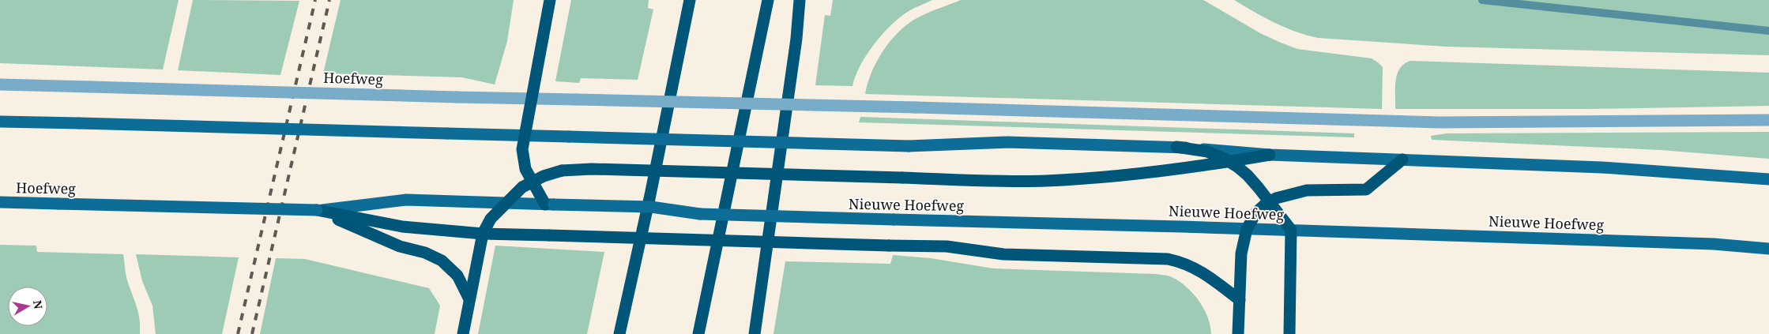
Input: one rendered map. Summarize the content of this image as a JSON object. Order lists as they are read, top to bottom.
{
  "streets": {
    "main road": ["Hoefweg", "Nieuwe Hoefweg"]
  },
  "crossings": [
    ["Hoefweg", "Nieuwe Hoefweg"]
  ],
  "north": "right"
}
